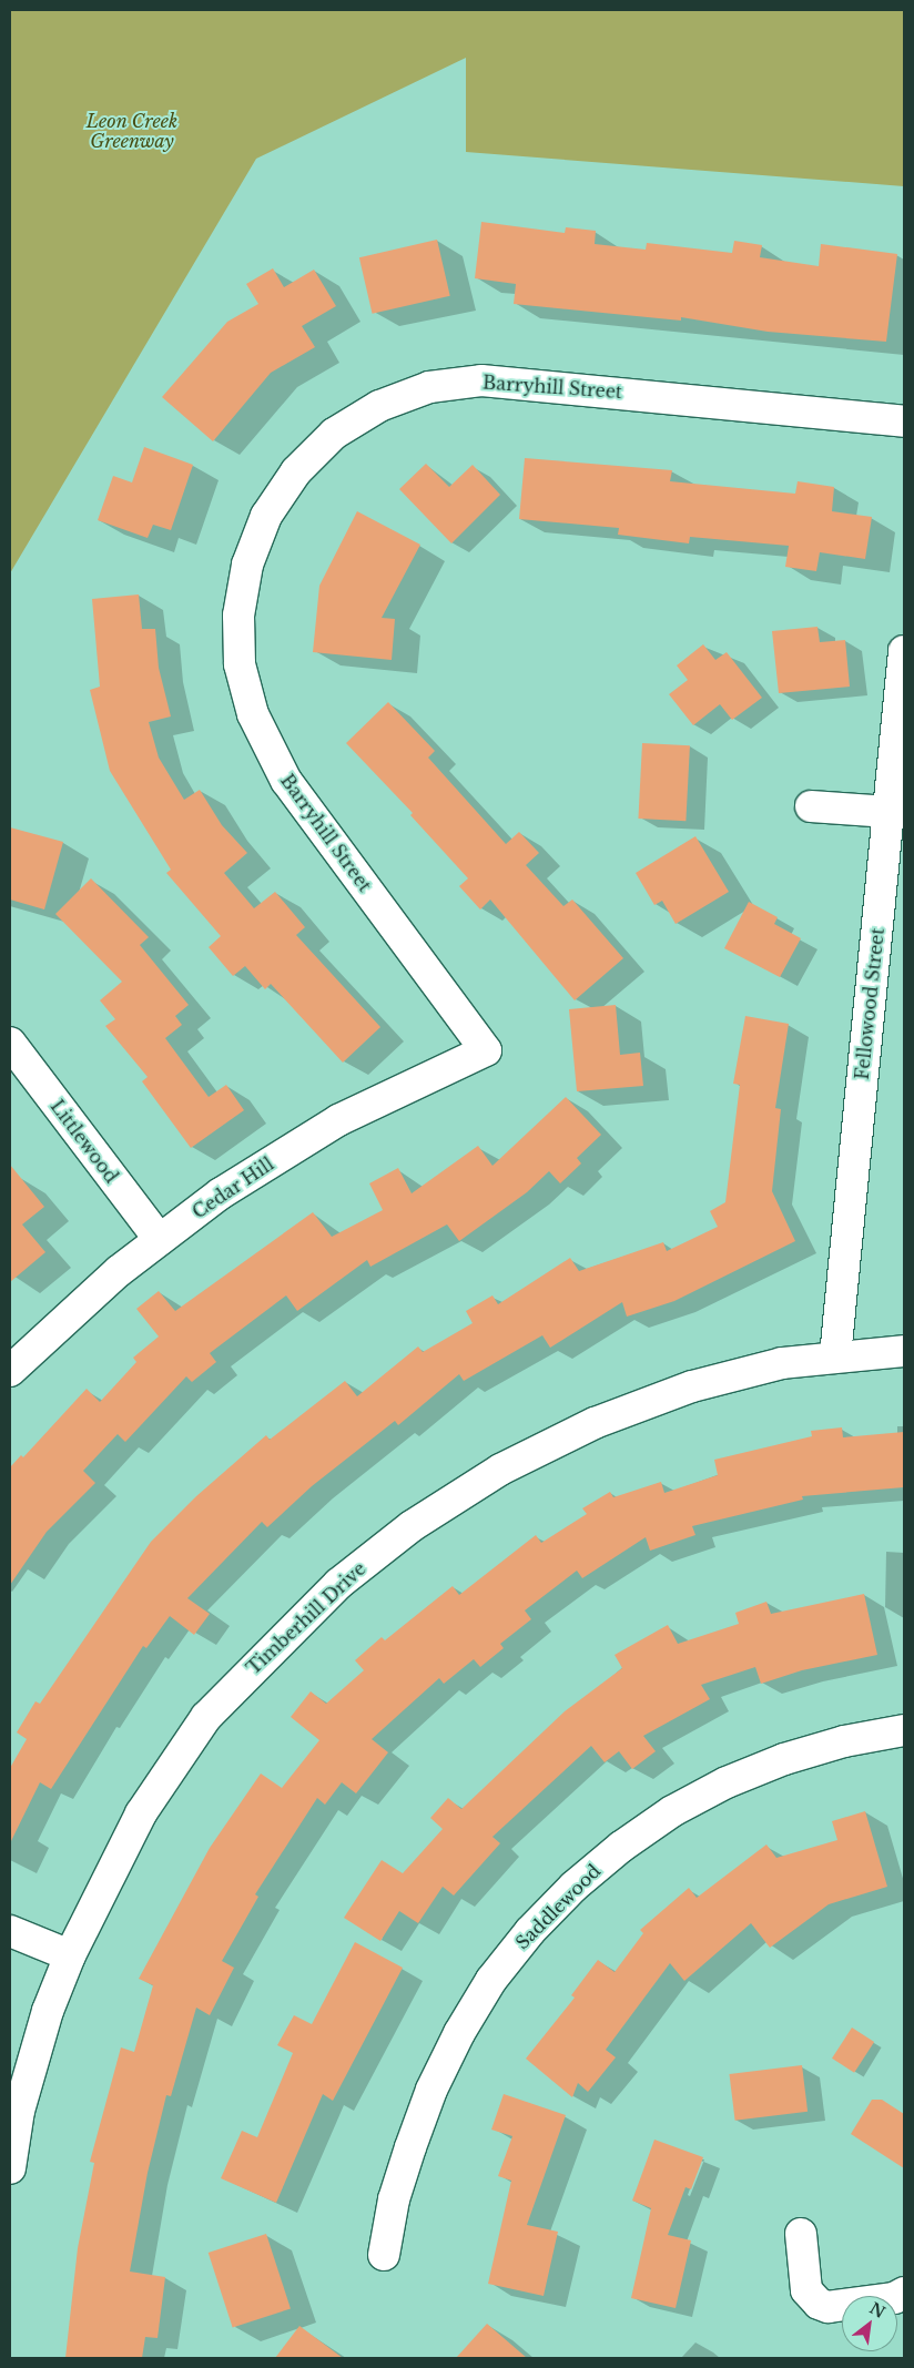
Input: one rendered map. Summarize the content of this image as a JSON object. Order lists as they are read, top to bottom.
{
  "streets": {
    "street": [
      "Barryhill Street",
      "Fellowood Street",
      "Littlewood",
      "Cedar Hill",
      "Timberhill Drive",
      "Saddlewood"
    ]
  },
  "crossings": [
    ["Barryhill Street", "Cedar Hill"],
    ["Fellowood Street", "Timberhill Drive"],
    ["Littlewood", "Cedar Hill"]
  ],
  "parks": ["Leon Creek Greenway"],
  "north": "top right"
}
